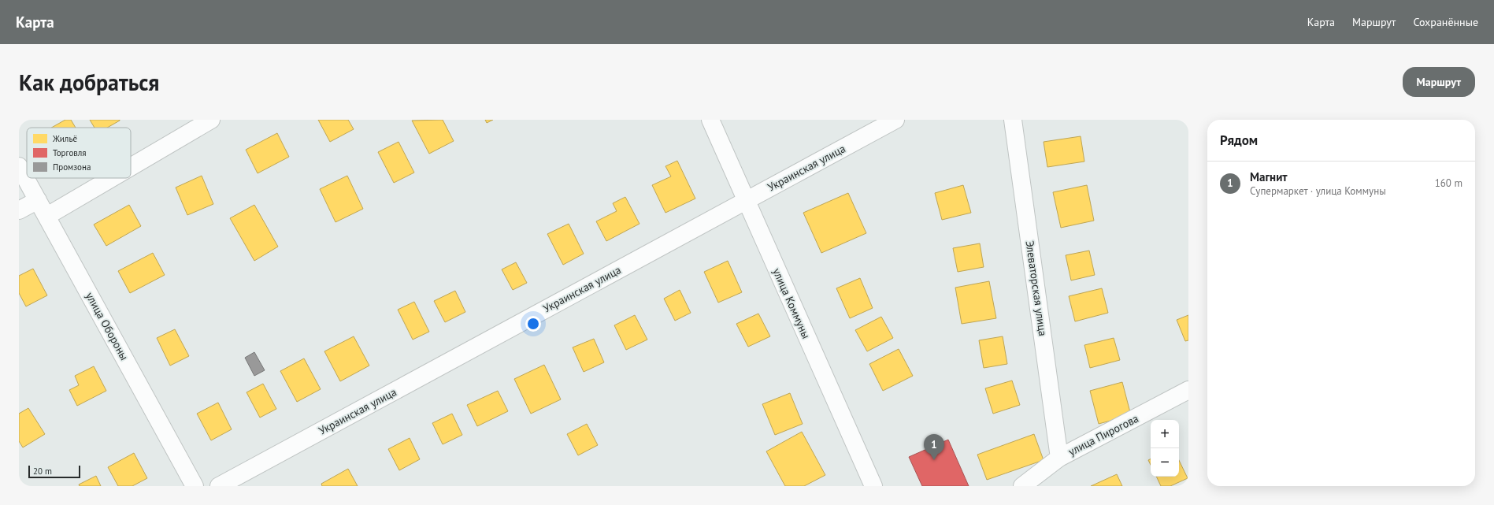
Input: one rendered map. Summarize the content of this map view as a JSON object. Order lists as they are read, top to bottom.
{
  "streets": {
    "street": [
      "Украинская улица",
      "Элеваторская улица",
      "улица Коммуны",
      "улица Обороны",
      "улица Пирогова"
    ]
  },
  "crossings": [
    ["Украинская улица", "улица Коммуны"],
    ["Элеваторская улица", "улица Пирогова"]
  ],
  "legend": ["Жильё", "Торговля", "Промзона"],
  "scale_bar": "20 m",
  "page": {
    "header": "Карта",
    "nav": ["Карта", "Маршрут", "Сохранённые"],
    "buttons": "Маршрут",
    "title": "Как добраться",
    "heading": "Рядом",
    "list": [
      {
        "mark": "1",
        "name": "Магнит",
        "note": "Супермаркет · улица Коммуны",
        "value": "160 m"
      }
    ],
    "map_buttons": ["+", "−"],
    "pins": "1",
    "scale": "20 m"
  }
}
